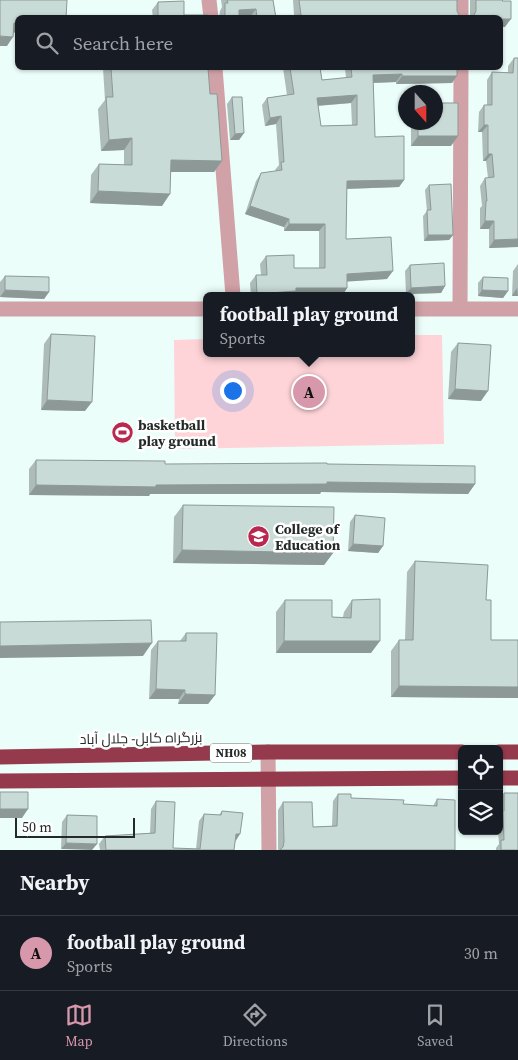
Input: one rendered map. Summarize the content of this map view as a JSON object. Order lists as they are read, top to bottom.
{
  "streets": {
    "highway": ["بزرگراه کابل- جلال آباد", "NH08"]
  },
  "places": {
    "sports": ["basketball play ground"],
    "school or university": ["College of Education"]
  },
  "scale_bar": "50 m",
  "north": "bottom",
  "page": {
    "search": "Search here",
    "popup": ["football play ground", "Sports"],
    "pins": "A",
    "scale": "50 m",
    "heading": "Nearby",
    "list": [
      {
        "mark": "A",
        "name": "football play ground",
        "note": "Sports",
        "value": "30 m"
      }
    ],
    "nav": ["Map", "Directions", "Saved"]
  }
}
